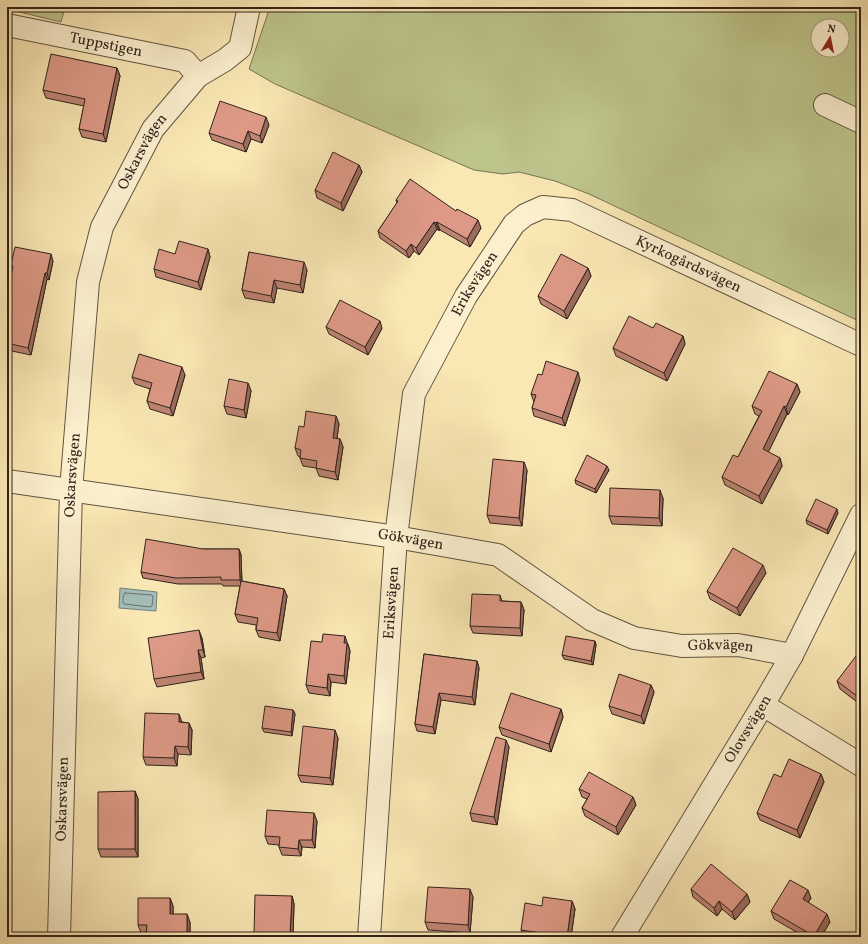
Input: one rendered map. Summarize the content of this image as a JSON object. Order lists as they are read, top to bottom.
{
  "streets": {
    "street": [
      "Tuppstigen",
      "Oskarsvägen",
      "Kyrkogårdsvägen",
      "Eriksvägen",
      "Gökvägen",
      "Olovsvägen"
    ]
  },
  "crossings": [
    ["Tuppstigen", "Oskarsvägen"],
    ["Oskarsvägen", "Gökvägen"],
    ["Kyrkogårdsvägen", "Eriksvägen"],
    ["Eriksvägen", "Gökvägen"],
    ["Gökvägen", "Olovsvägen"]
  ],
  "north": "top"
}
